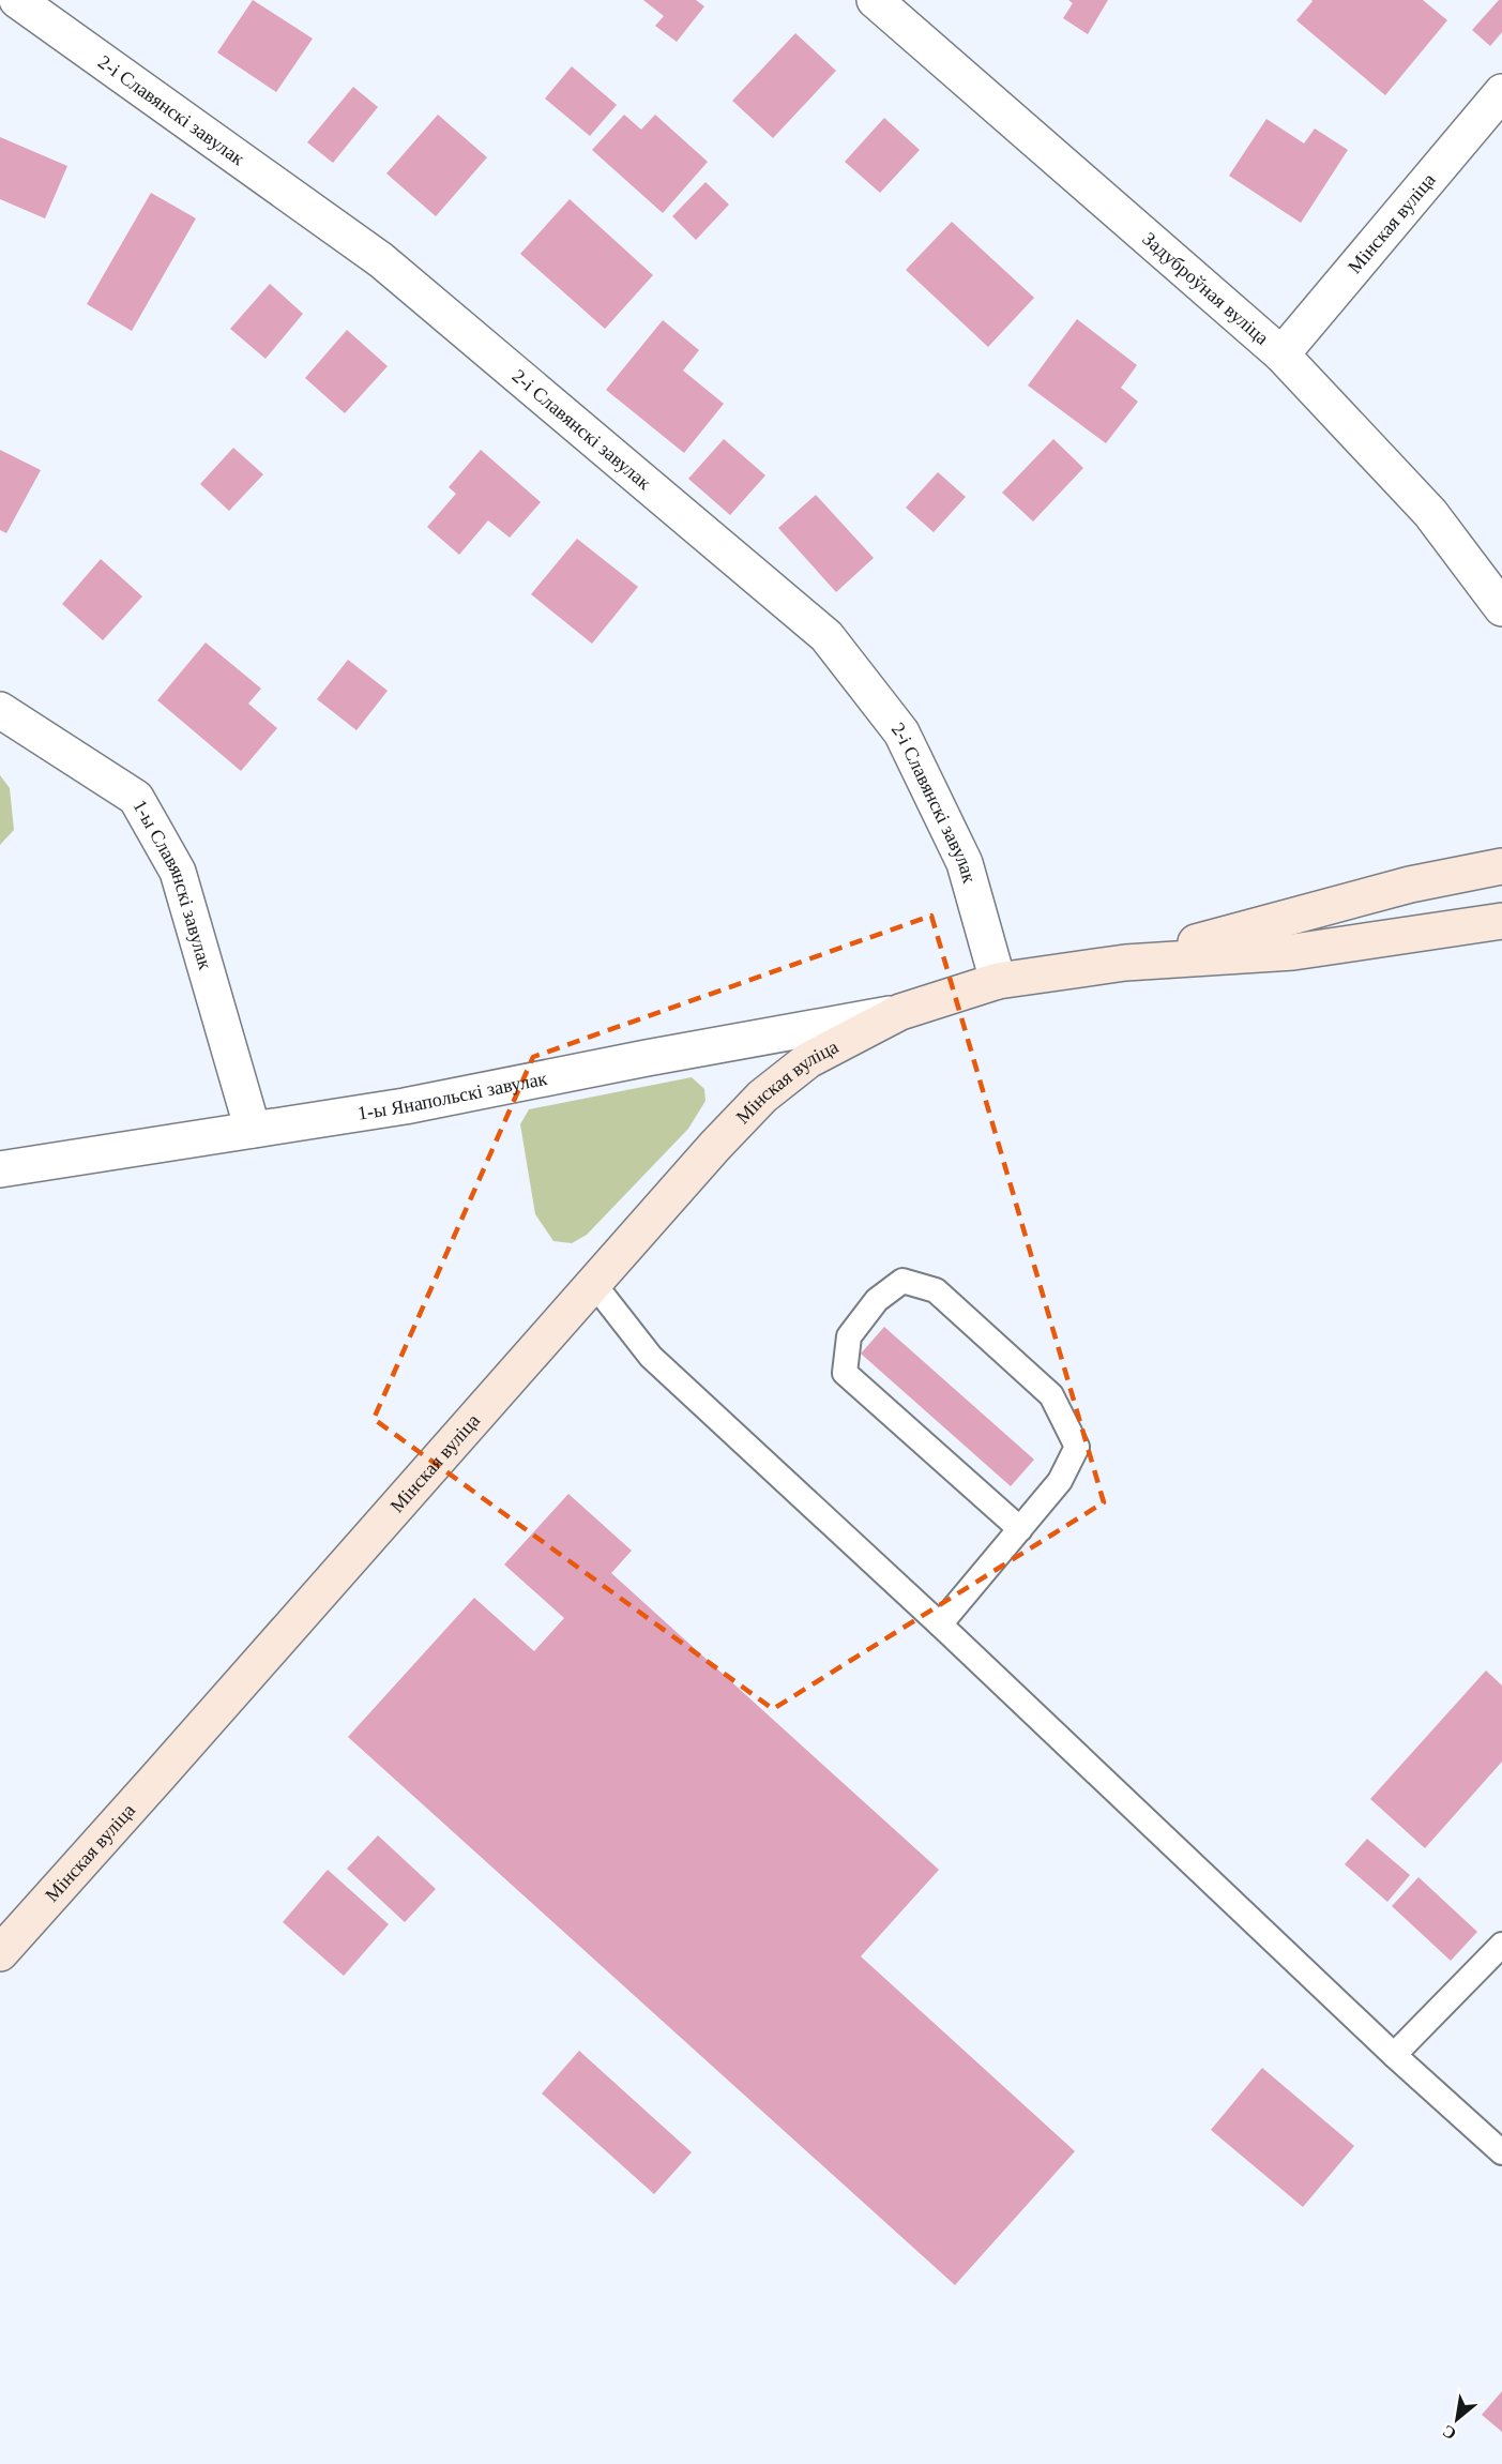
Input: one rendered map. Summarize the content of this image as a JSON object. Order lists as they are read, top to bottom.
{
  "streets": {
    "main road": ["Мінская вуліца"],
    "street": [
      "2-і Славянскі завулак",
      "Задуброўная вуліца",
      "1-ы Славянскі завулак",
      "1-ы Янапольскі завулак"
    ]
  },
  "crossings": [
    ["2-і Славянскі завулак", "Мінская вуліца"],
    ["Мінская вуліца", "Задуброўная вуліца"],
    ["Мінская вуліца", "1-ы Янапольскі завулак"],
    ["1-ы Славянскі завулак", "1-ы Янапольскі завулак"]
  ],
  "north": "bottom left"
}
